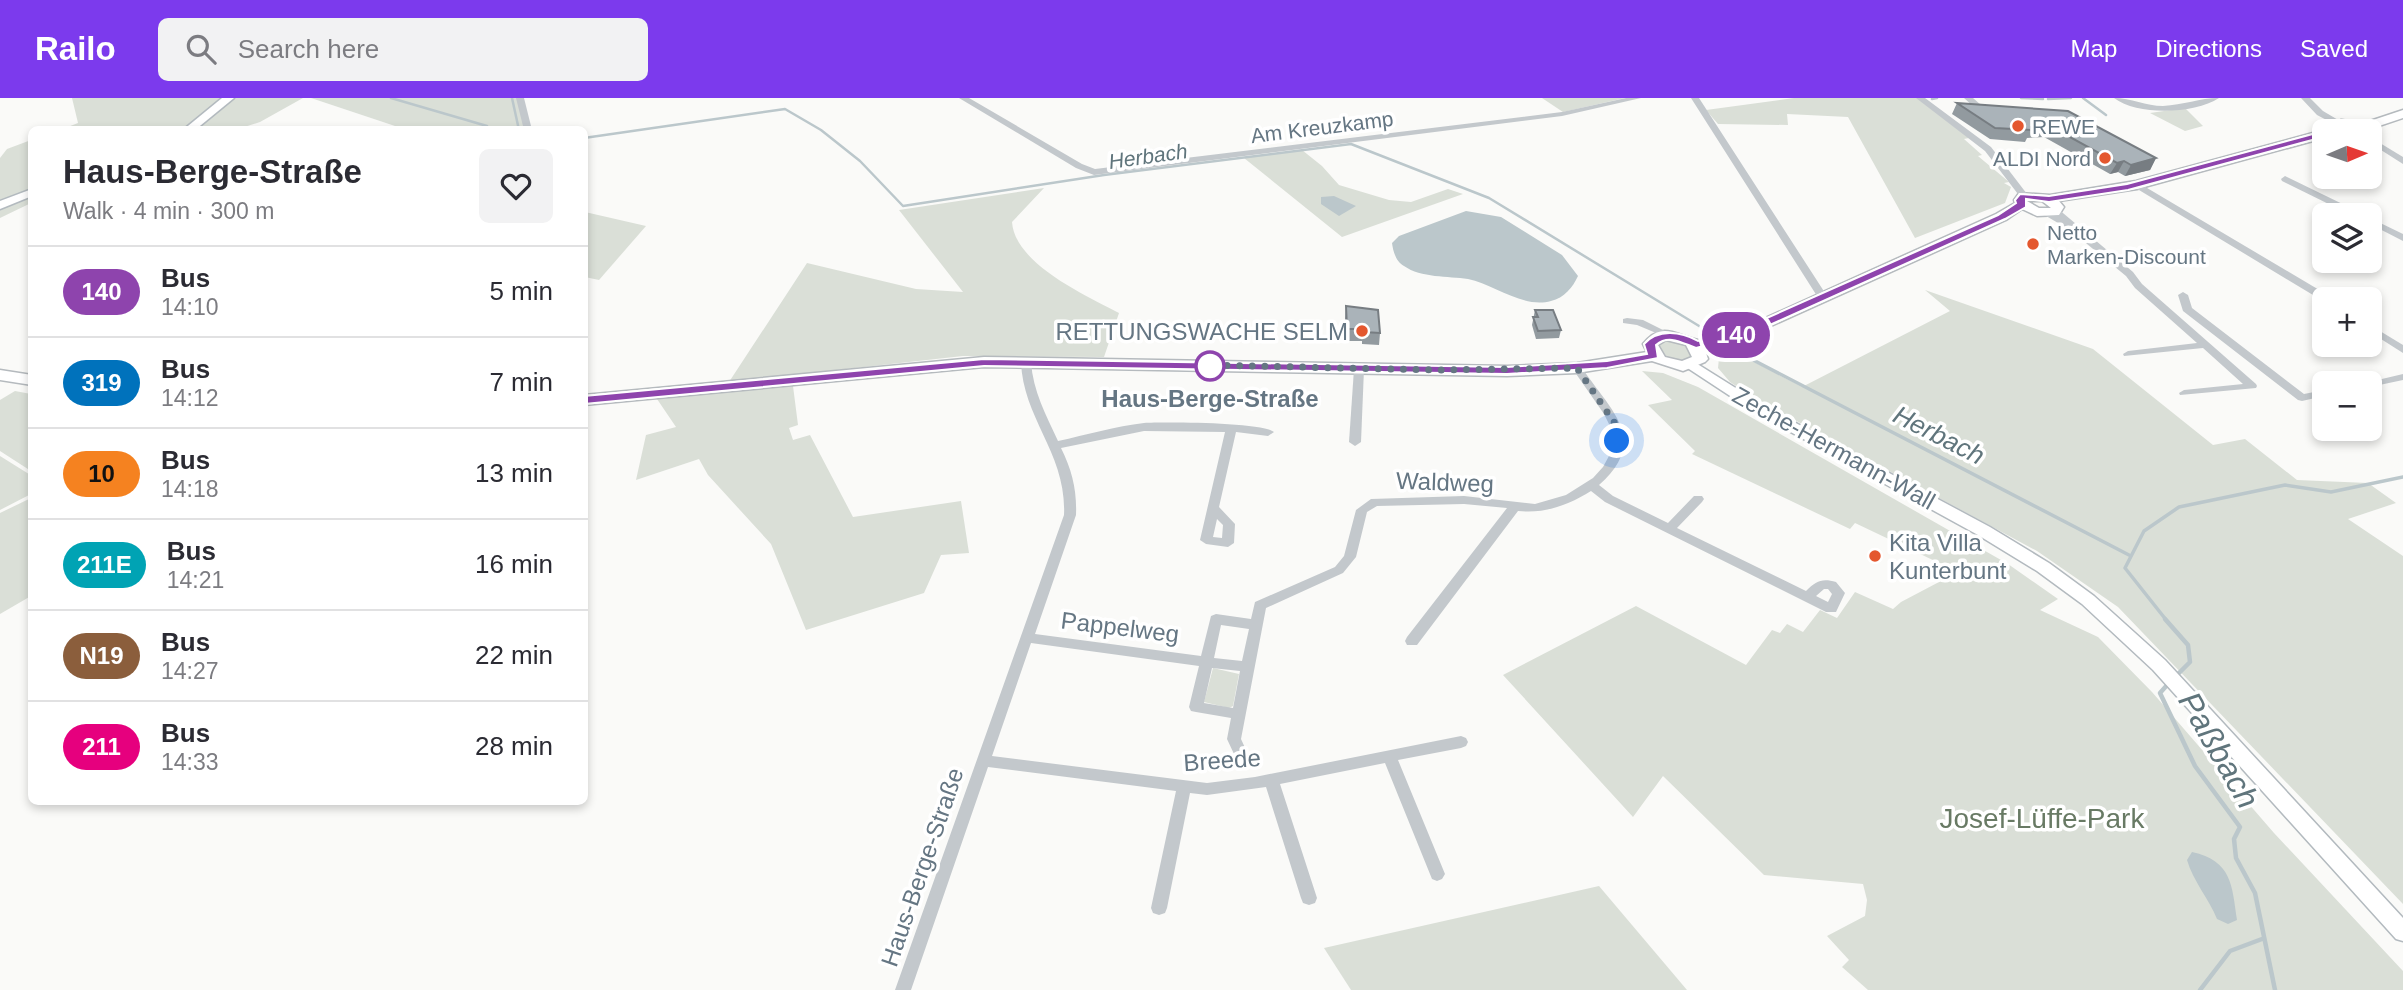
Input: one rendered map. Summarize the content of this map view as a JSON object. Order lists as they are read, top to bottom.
{
  "streets": {
    "street": [
      "Am Kreuzkamp",
      "Zeche-Hermann-Wall",
      "Waldweg",
      "Pappelweg",
      "Breede",
      "Haus-Berge-Straße"
    ]
  },
  "crossings": [
    ["Pappelweg", "Haus-Berge-Straße"],
    ["Breede", "Haus-Berge-Straße"]
  ],
  "water": ["Herbach", "Paßbach"],
  "parks": ["Josef-Lüffe-Park"],
  "places": [
    "REWE",
    "ALDI Nord",
    "Netto Marken-Discount",
    "RETTUNGSWACHE SELM",
    "Haus-Berge-Straße",
    "Kita Villa Kunterbunt"
  ],
  "lines": ["bus line 140"],
  "north": "right",
  "page": {
    "header": "Railo",
    "search": "Search here",
    "nav": ["Map", "Directions", "Saved"],
    "on_map": "140",
    "map_buttons": ["+", "−"],
    "heading": ["Haus-Berge-Straße", "Walk · 4 min · 300 m"],
    "list": [
      {
        "mark": "140",
        "name": "Bus",
        "note": "14:10",
        "value": "5 min"
      },
      {
        "mark": "319",
        "name": "Bus",
        "note": "14:12",
        "value": "7 min"
      },
      {
        "mark": "10",
        "name": "Bus",
        "note": "14:18",
        "value": "13 min"
      },
      {
        "mark": "211E",
        "name": "Bus",
        "note": "14:21",
        "value": "16 min"
      },
      {
        "mark": "N19",
        "name": "Bus",
        "note": "14:27",
        "value": "22 min"
      },
      {
        "mark": "211",
        "name": "Bus",
        "note": "14:33",
        "value": "28 min"
      }
    ]
  }
}
